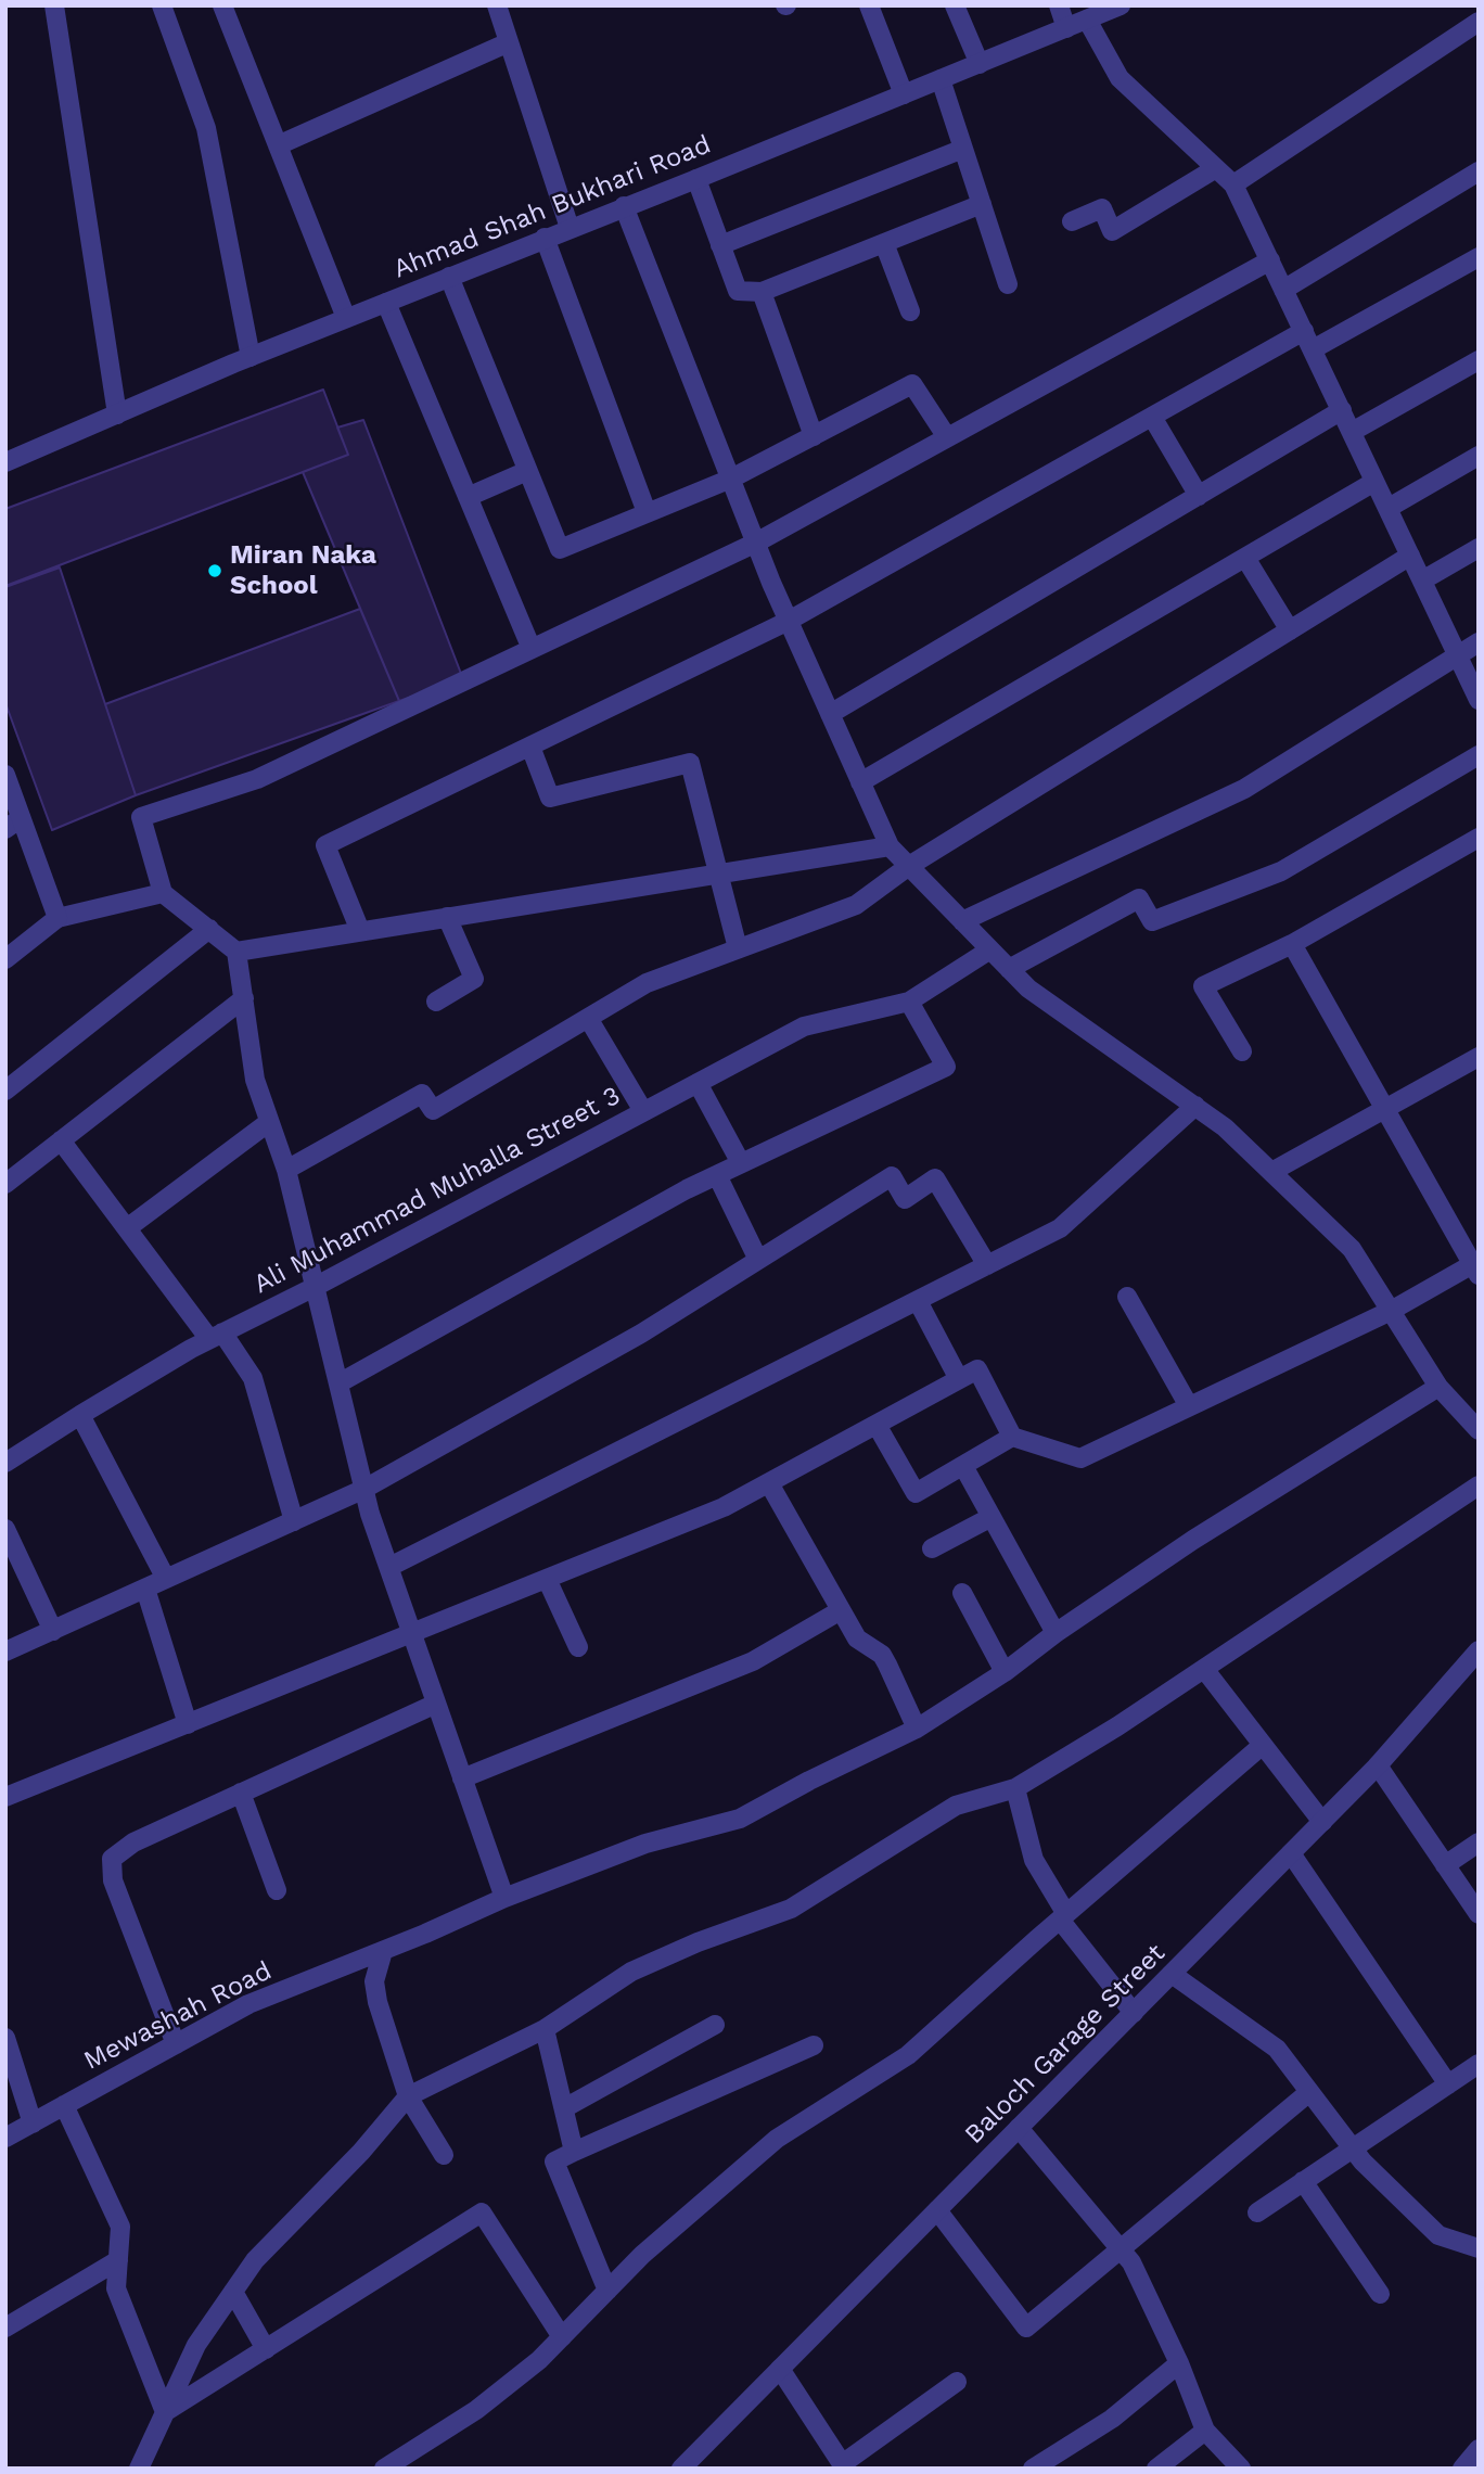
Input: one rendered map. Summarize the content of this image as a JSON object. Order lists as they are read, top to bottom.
{
  "streets": {
    "street": [
      "Ahmad Shah Bukhari Road",
      "Ali Muhammad Muhalla Street 3",
      "Mewashah Road",
      "Baloch Garage Street"
    ]
  },
  "places": ["Miran Naka School"]
}
